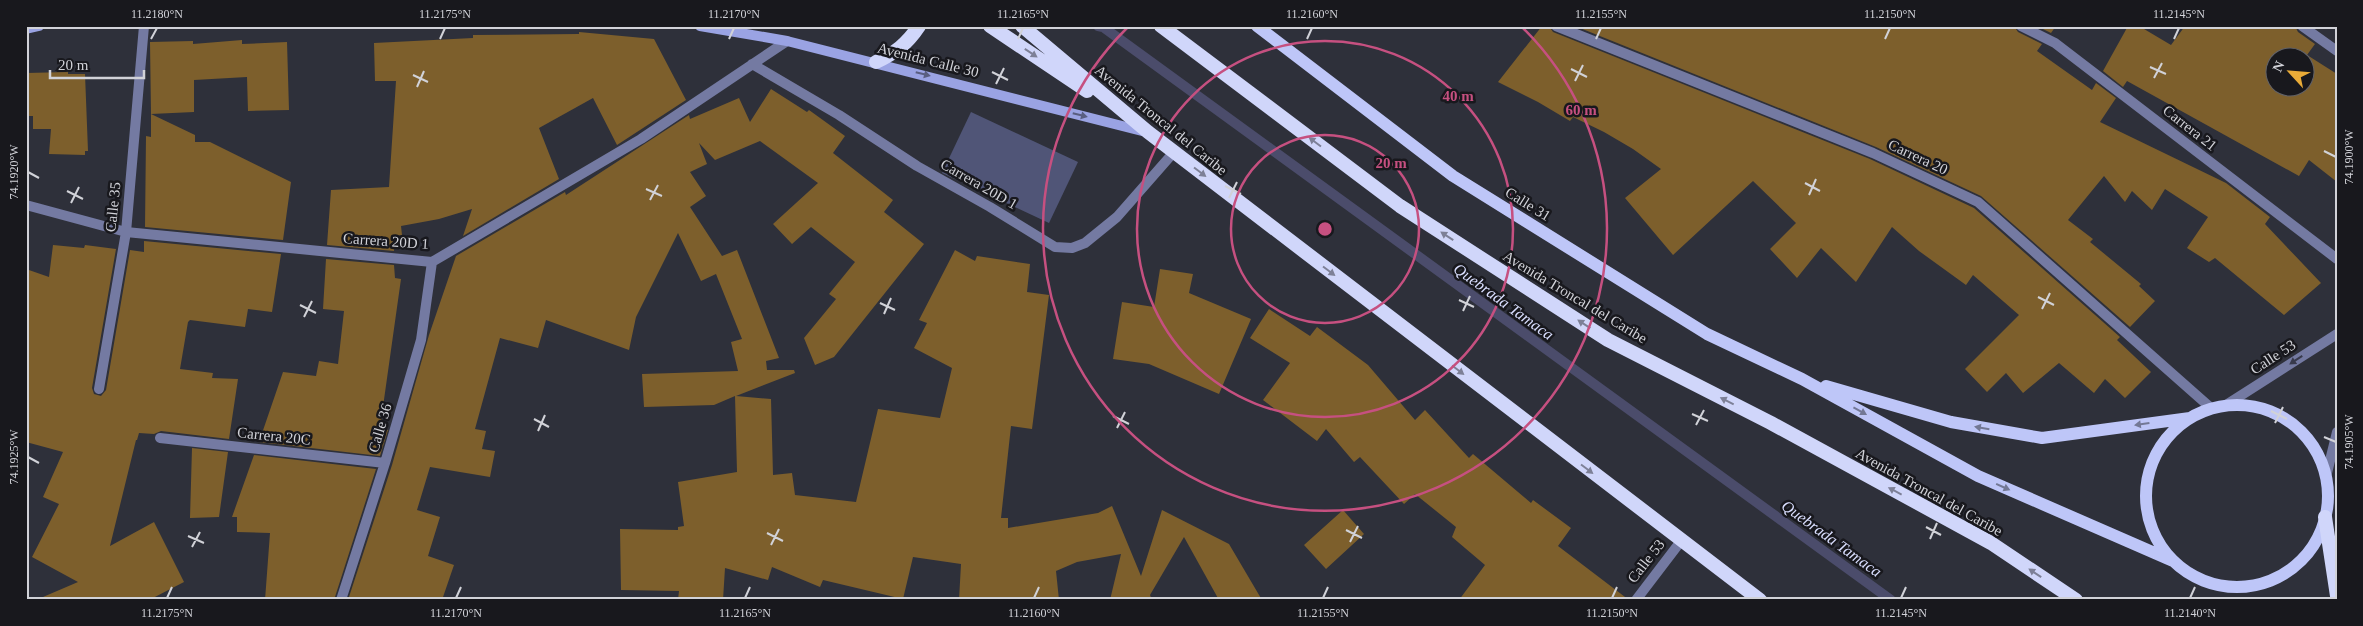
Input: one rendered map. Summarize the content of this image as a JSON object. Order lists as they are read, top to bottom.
{
  "streets": {
    "highway": ["Avenida Troncal del Caribe"],
    "main road": ["Avenida Calle 30", "Calle 31"],
    "street": [
      "Carrera 21",
      "Carrera 20",
      "Carrera 20D 1",
      "Calle 35",
      "Calle 53",
      "Calle 36",
      "Carrera 20C"
    ]
  },
  "crossings": [
    ["Avenida Calle 30", "Avenida Troncal del Caribe"],
    ["Avenida Calle 30", "Carrera 20D 1"],
    ["Avenida Troncal del Caribe", "Carrera 20D 1"],
    ["Avenida Troncal del Caribe", "Calle 53"],
    ["Carrera 20D 1", "Calle 35"],
    ["Carrera 20D 1", "Calle 36"],
    ["Calle 36", "Carrera 20C"]
  ],
  "one_way": ["Avenida Calle 30", "Calle 53"],
  "water": ["Quebrada Tamaca"],
  "scale_bar": "20 m",
  "north": "top left",
  "coordinates": [
    "11.2180°N",
    "11.2175°N",
    "11.2170°N",
    "11.2165°N",
    "11.2160°N",
    "11.2155°N",
    "11.2150°N",
    "11.2145°N",
    "74.1900°W",
    "74.1920°W",
    "74.1905°W",
    "74.1925°W",
    "11.2140°N"
  ],
  "rings": ["40 m", "60 m", "20 m"]
}
